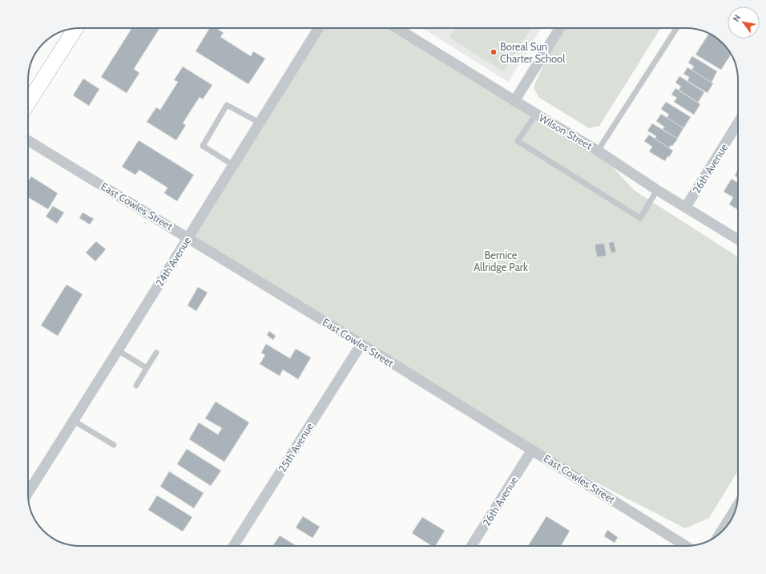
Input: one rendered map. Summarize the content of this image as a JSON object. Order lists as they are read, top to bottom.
{
  "streets": {
    "street": [
      "Wilson Street",
      "26th Avenue",
      "East Cowles Street",
      "24th Avenue",
      "25th Avenue"
    ]
  },
  "crossings": [
    ["Wilson Street", "26th Avenue"],
    ["26th Avenue", "East Cowles Street"],
    ["East Cowles Street", "24th Avenue"],
    ["East Cowles Street", "25th Avenue"]
  ],
  "parks": ["Bernice Allridge Park"],
  "places": ["Boreal Sun Charter School"],
  "north": "top left"
}
